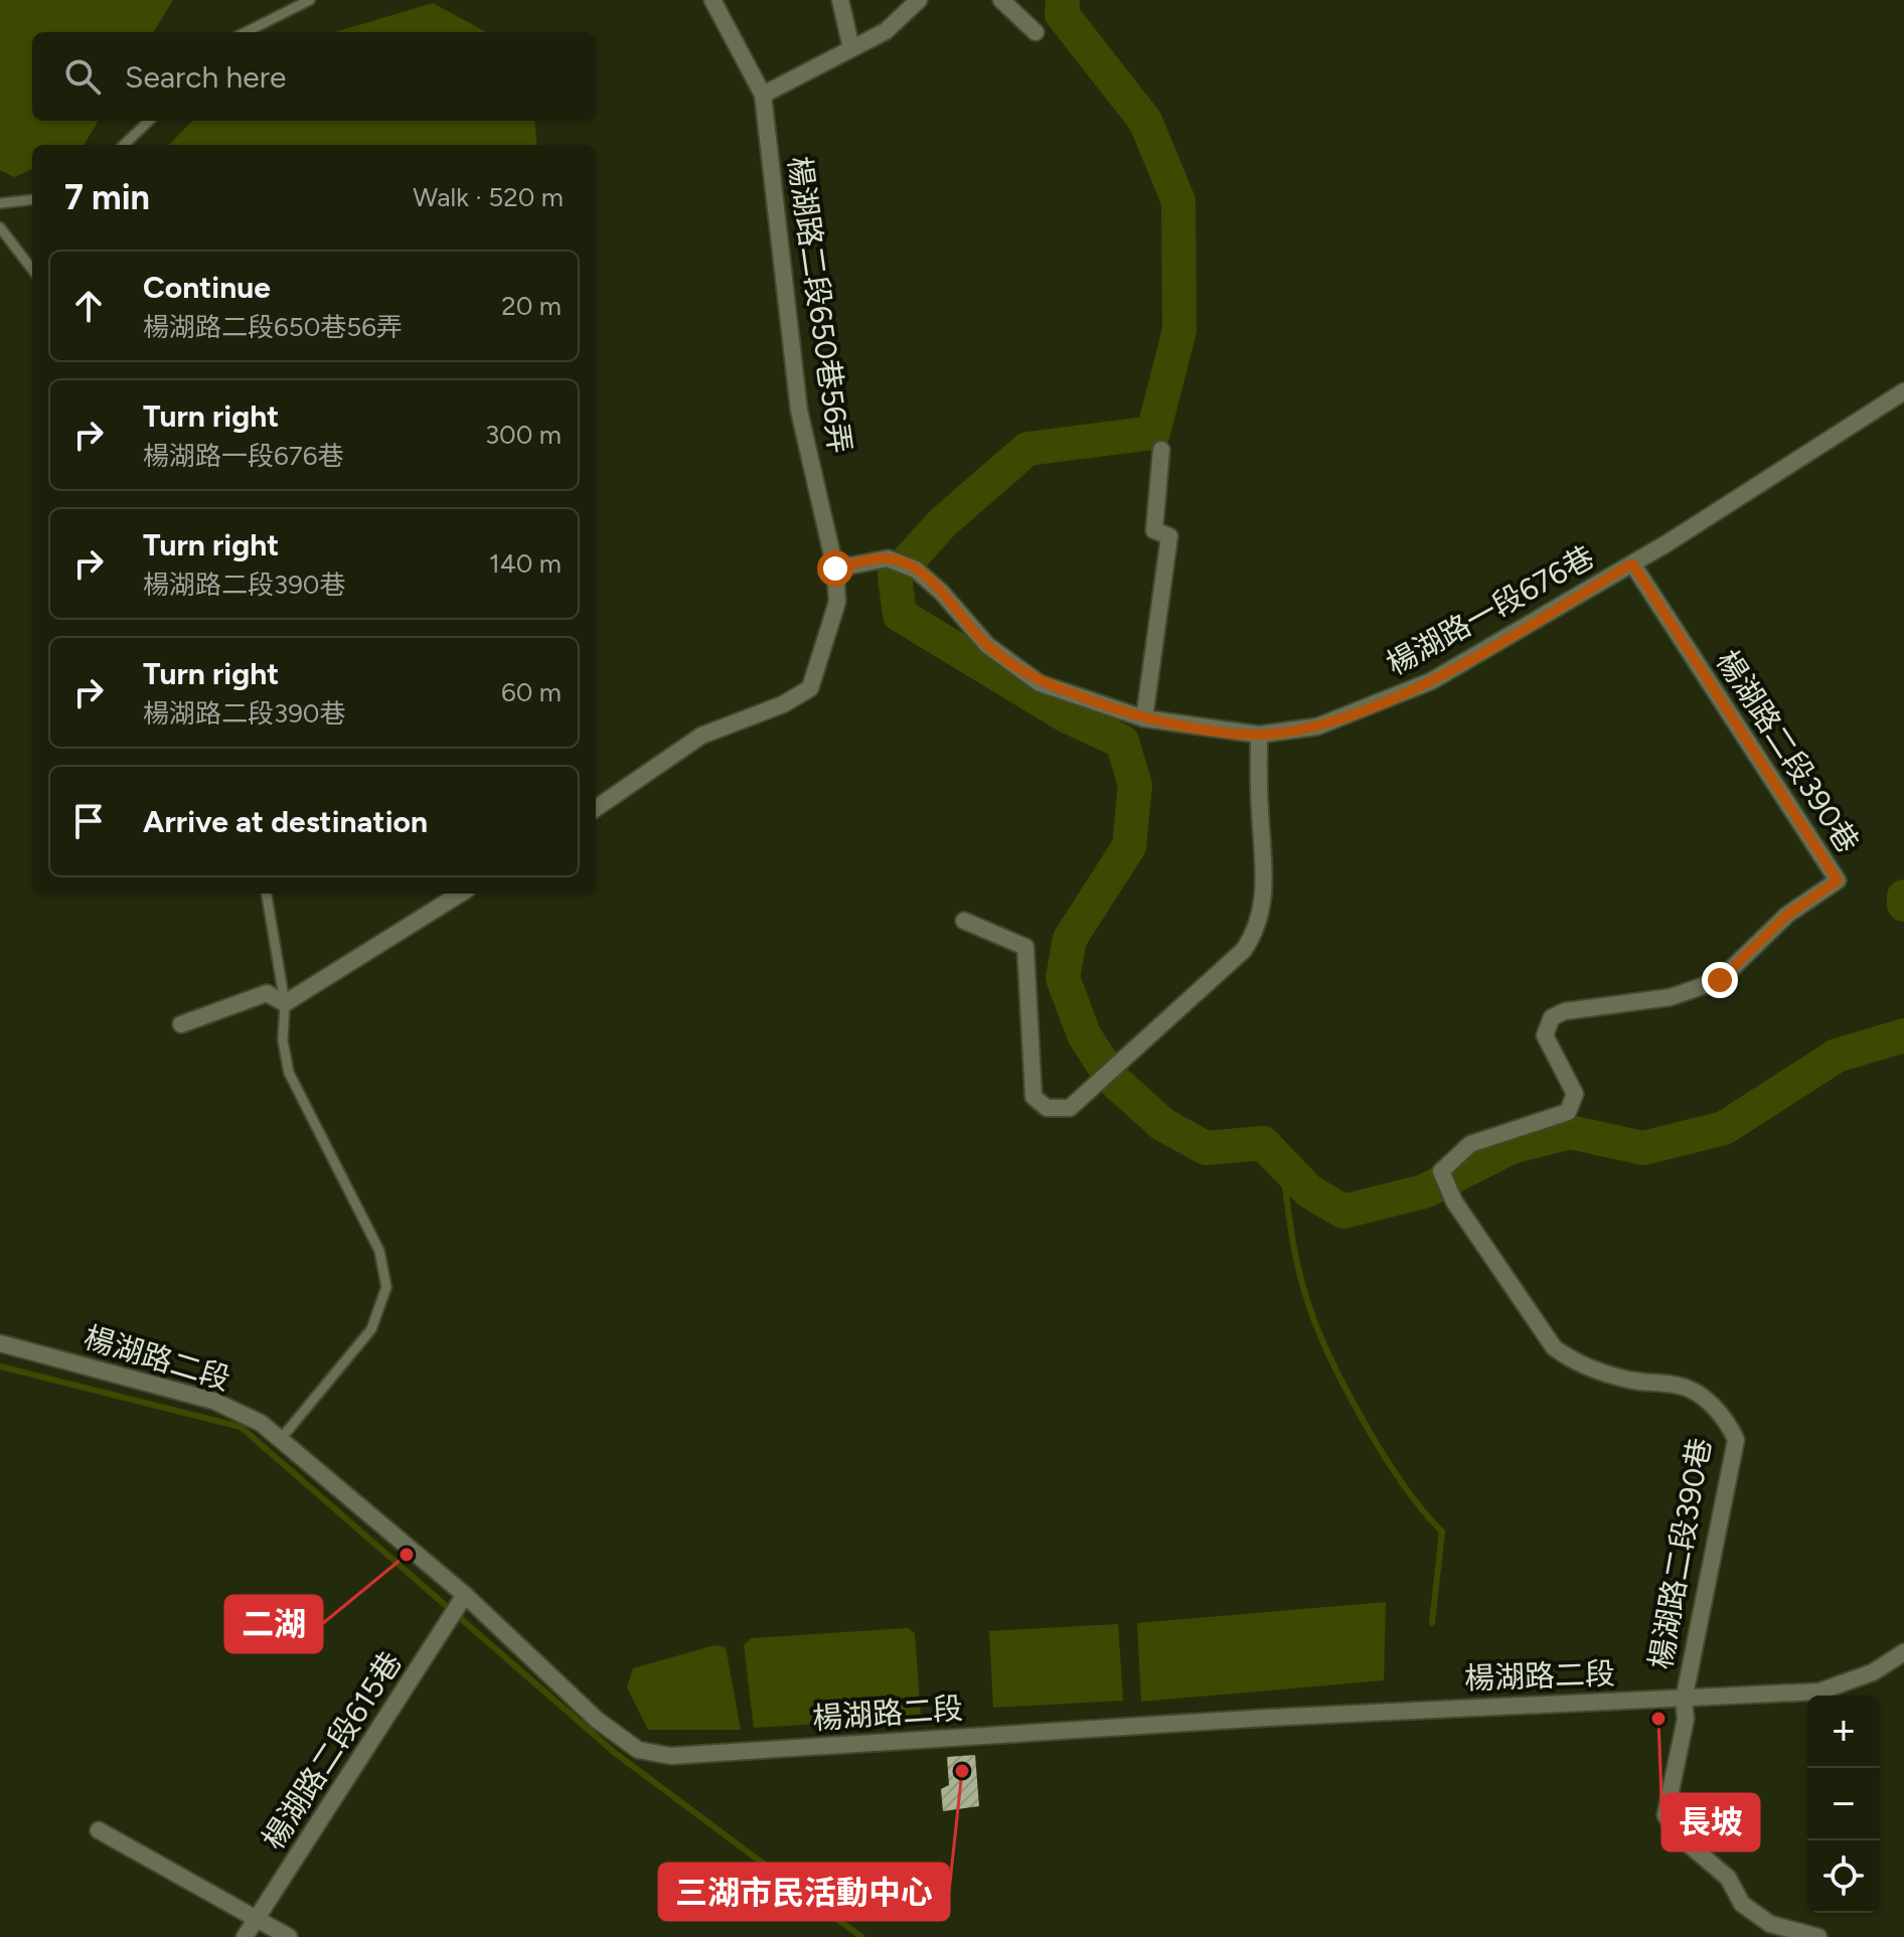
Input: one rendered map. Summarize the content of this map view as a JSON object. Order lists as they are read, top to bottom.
{
  "streets": {
    "street": [
      "楊湖路二段650巷56弄",
      "楊湖路一段676巷",
      "楊湖路二段390巷",
      "楊湖路二段",
      "楊湖路二段615巷"
    ]
  },
  "crossings": [
    ["楊湖路二段650巷56弄", "楊湖路一段676巷"],
    ["楊湖路一段676巷", "楊湖路二段390巷"],
    ["楊湖路二段390巷", "楊湖路二段"],
    ["楊湖路二段", "楊湖路二段615巷"]
  ],
  "places": ["二湖", "長坡", "三湖市民活動中心"],
  "page": {
    "search": "Search here",
    "heading": ["7 min", "Walk · 520 m"],
    "list": [
      ["Continue", "楊湖路二段650巷56弄", "20 m"],
      ["Turn right", "楊湖路一段676巷", "300 m"],
      ["Turn right", "楊湖路二段390巷", "140 m"],
      ["Turn right", "楊湖路二段390巷", "60 m"],
      "Arrive at destination"
    ],
    "map_buttons": ["+", "−"]
  }
}
